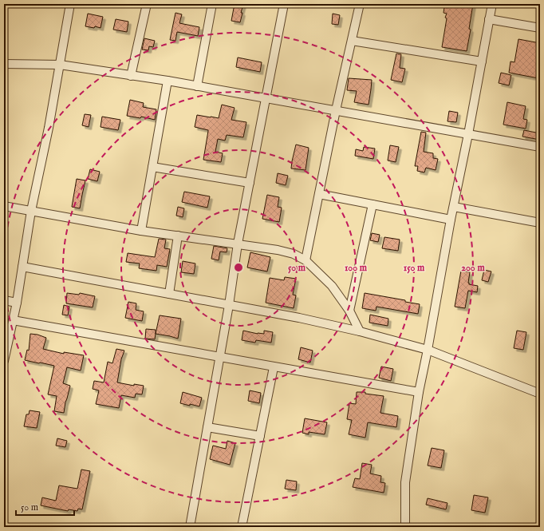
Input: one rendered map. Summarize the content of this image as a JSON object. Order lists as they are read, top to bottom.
{
  "scale_bar": "50 m",
  "rings": [
    "50 m",
    "100 m",
    "150 m",
    "200 m"
  ]
}
